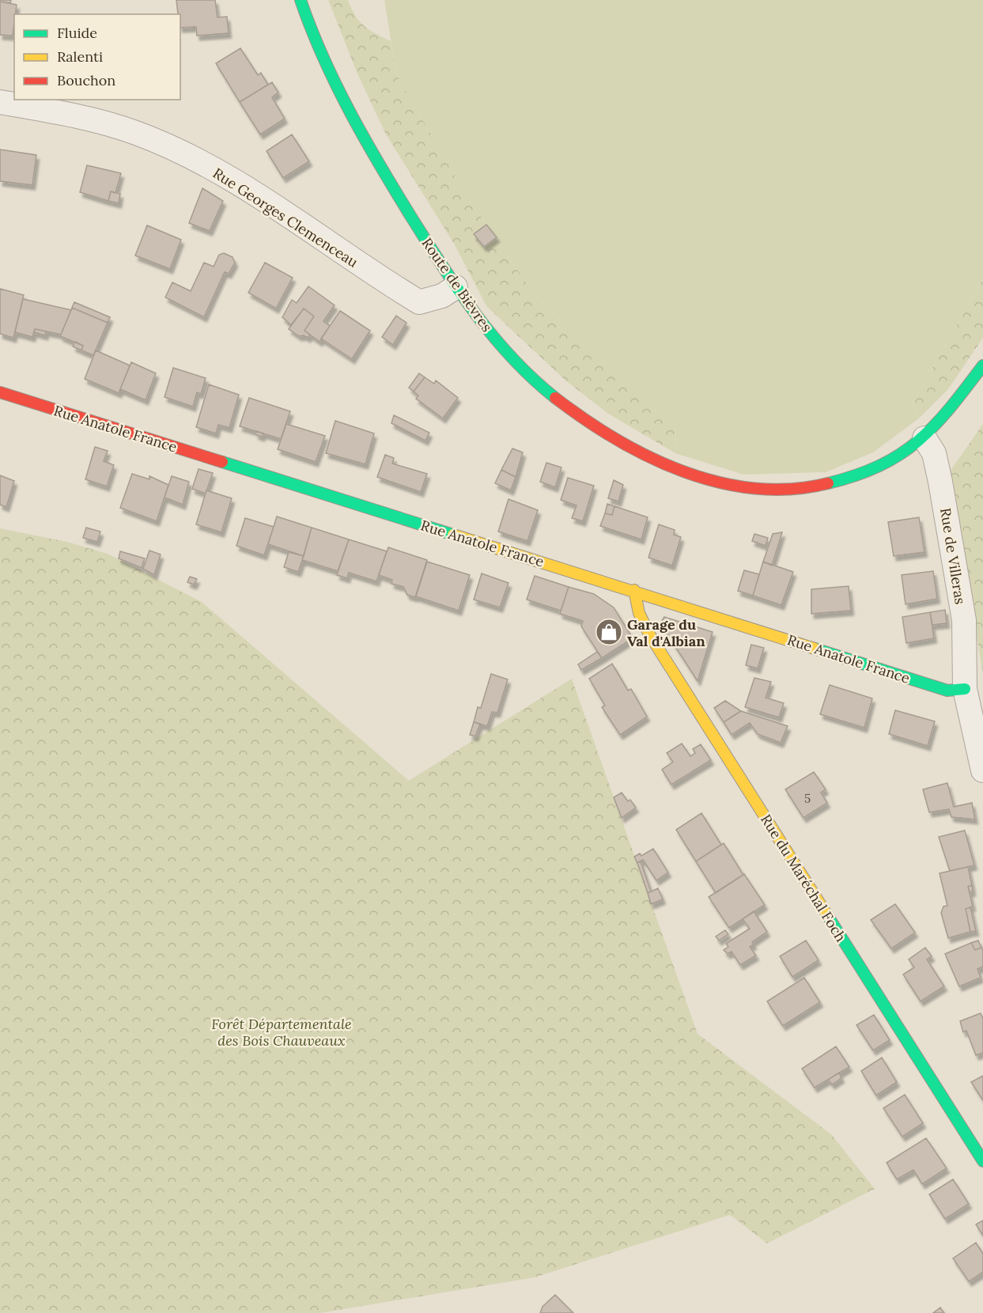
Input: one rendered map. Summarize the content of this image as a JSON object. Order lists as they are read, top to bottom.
{
  "streets": {
    "street": [
      "Rue Georges Clemenceau",
      "Route de Bièvres",
      "Rue Anatole France",
      "Rue de Villeras",
      "Rue du Maréchal Foch"
    ]
  },
  "crossings": [
    ["Rue Georges Clemenceau", "Route de Bièvres"],
    ["Route de Bièvres", "Rue de Villeras"],
    ["Rue Anatole France", "Rue de Villeras"],
    ["Rue Anatole France", "Rue du Maréchal Foch"]
  ],
  "parks": ["Forêt Départementale des Bois Chauveaux"],
  "places": {
    "shop": ["Garage du Val d'Albian"]
  },
  "house_numbers": ["5"],
  "legend": ["Fluide", "Ralenti", "Bouchon"]
}
